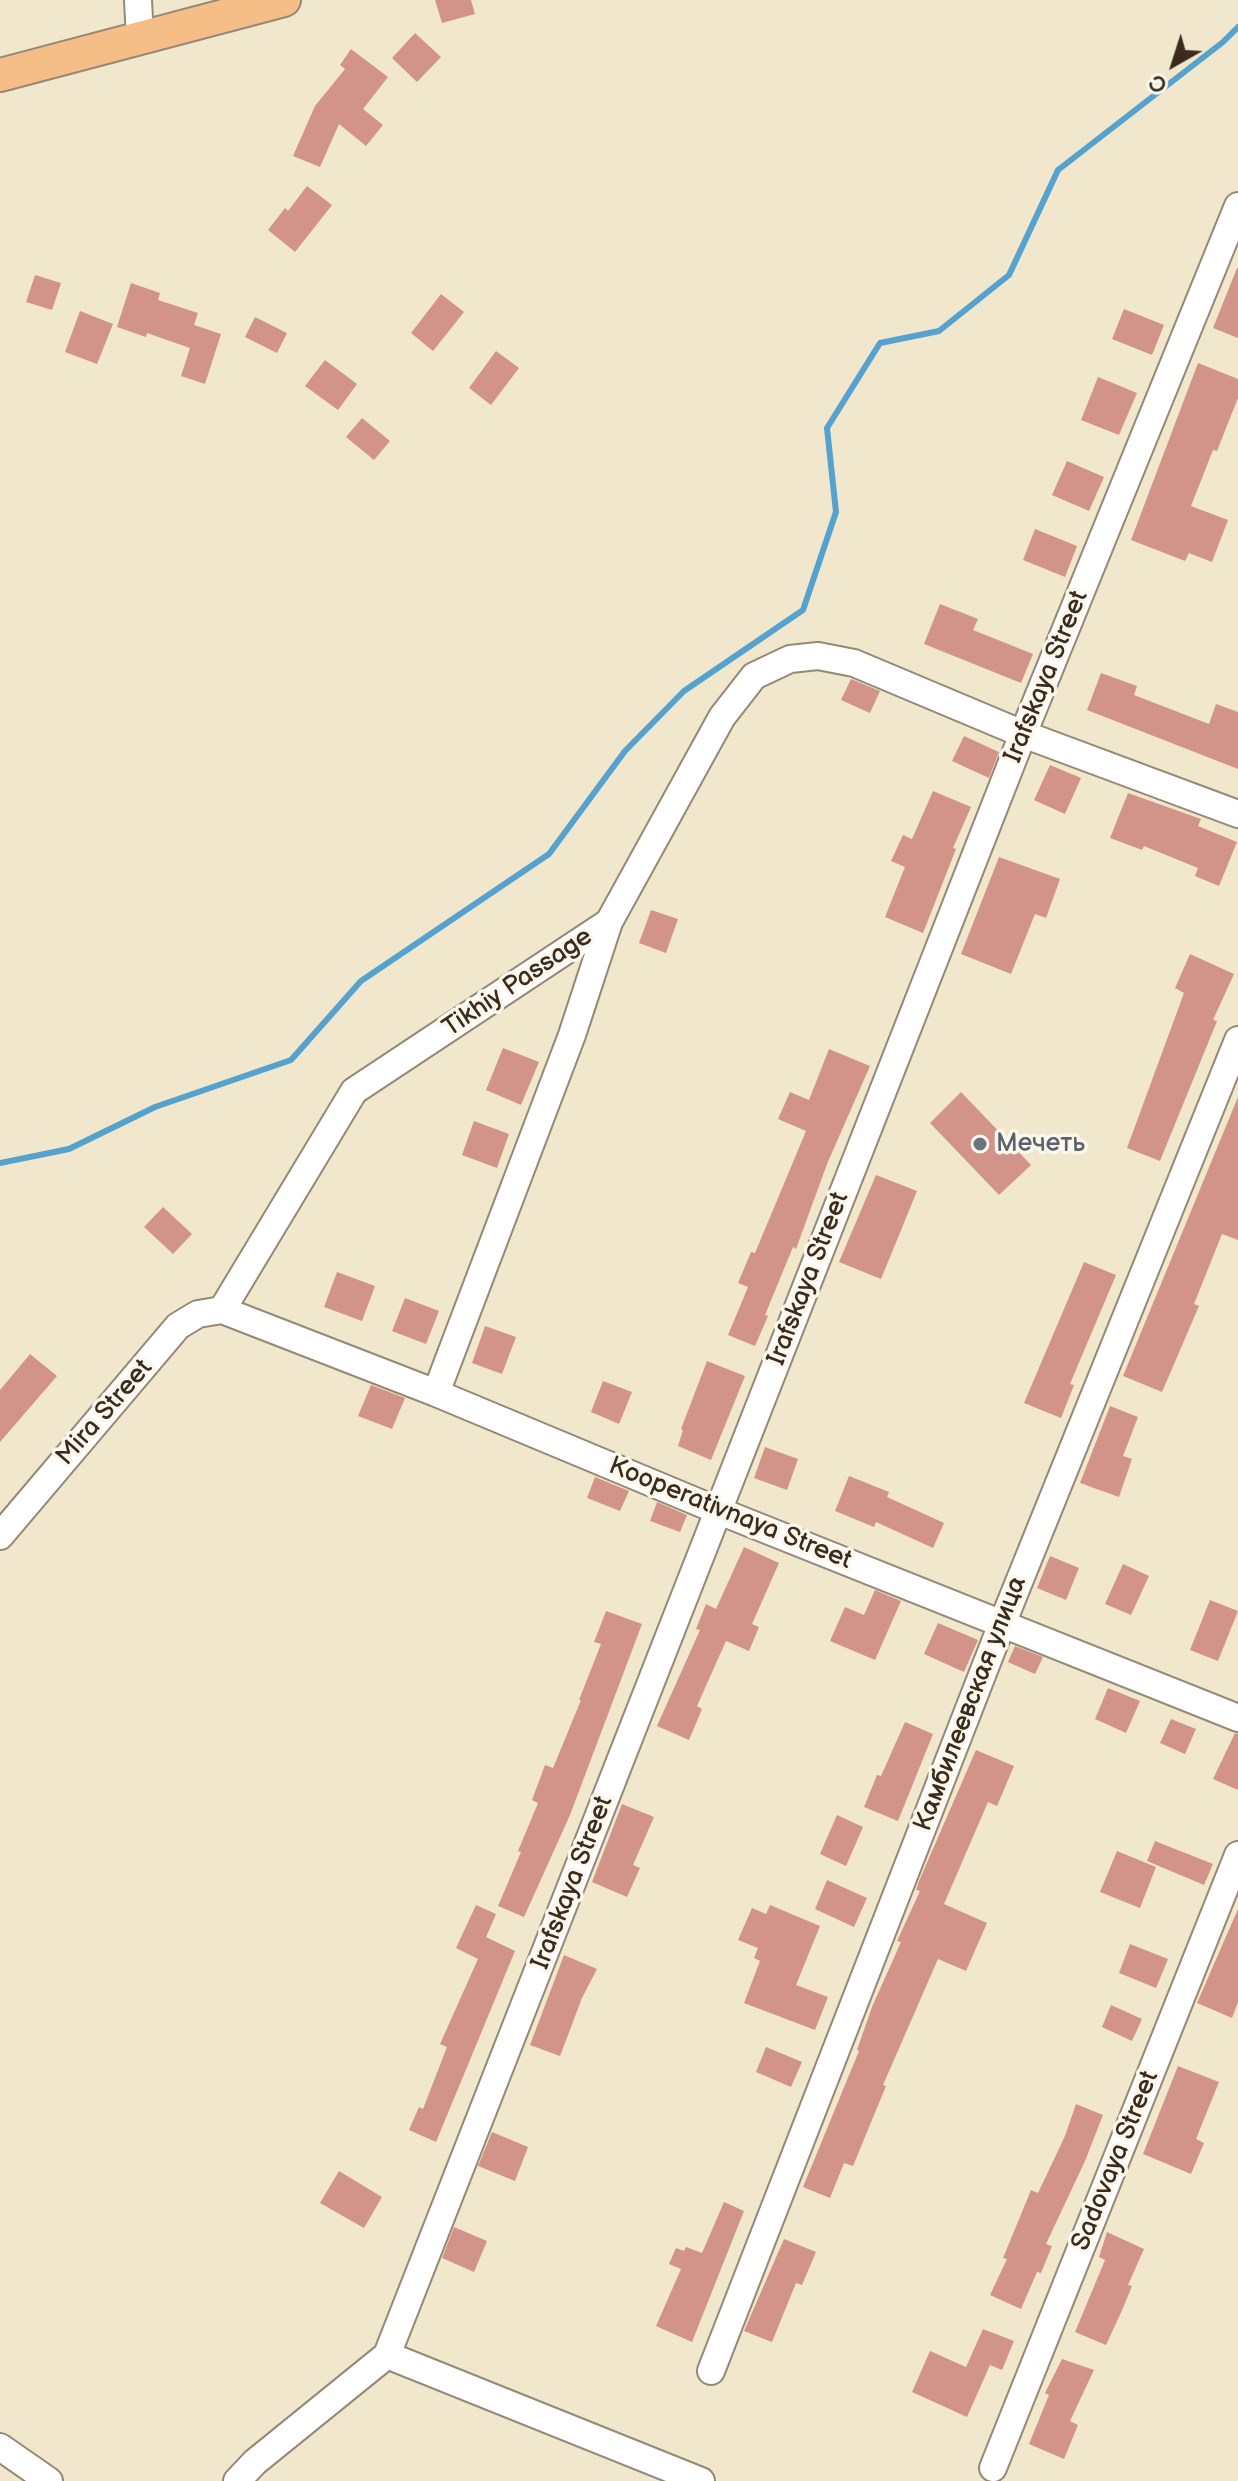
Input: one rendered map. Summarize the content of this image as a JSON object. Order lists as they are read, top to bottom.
{
  "streets": {
    "street": [
      "Irafskaya Street",
      "Tikhiy Passage",
      "Mira Street",
      "Kooperativnaya Street",
      "Камбилеевская улица",
      "Sadovaya Street"
    ]
  },
  "crossings": [
    ["Irafskaya Street", "Tikhiy Passage"],
    ["Irafskaya Street", "Kooperativnaya Street"],
    ["Tikhiy Passage", "Mira Street"],
    ["Tikhiy Passage", "Kooperativnaya Street"],
    ["Mira Street", "Kooperativnaya Street"],
    ["Kooperativnaya Street", "Камбилеевская улица"]
  ],
  "places": ["Мечеть"],
  "north": "bottom left"
}
